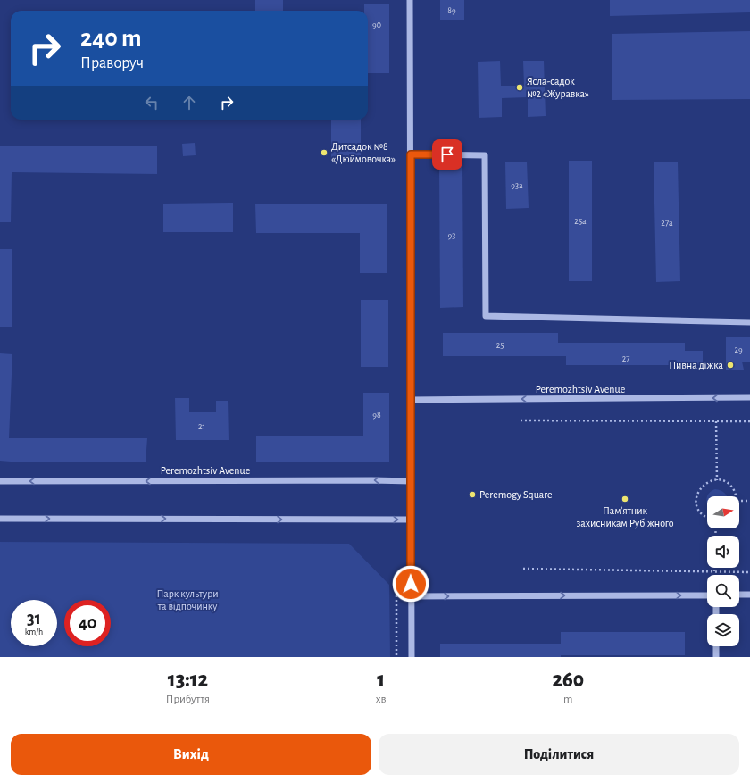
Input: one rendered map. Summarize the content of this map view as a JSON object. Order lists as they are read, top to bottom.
{
  "streets": {
    "street": ["Peremozhtsiv Avenue"]
  },
  "parks": ["Парк культури та відпочинку"],
  "places": [
    "Ясла-садок №2 «Журавка»",
    "Дитсадок №8 «Дюймовочка»",
    "Пивна діжка",
    "Peremogy Square",
    "Пам'ятник захисникам Рубіжного"
  ],
  "house_numbers": [
    "89",
    "90",
    "93а",
    "25а",
    "27а",
    "93",
    "25",
    "29",
    "27",
    "98",
    "21"
  ],
  "north": "right",
  "page": {
    "turn": ["240 m", "Праворуч"],
    "speed": "31 km/h",
    "limit": "40",
    "eta": [
      "13:12",
      "Прибуття",
      "1",
      "хв",
      "260",
      "m"
    ],
    "buttons": ["Вихід", "Поділитися"]
  }
}
